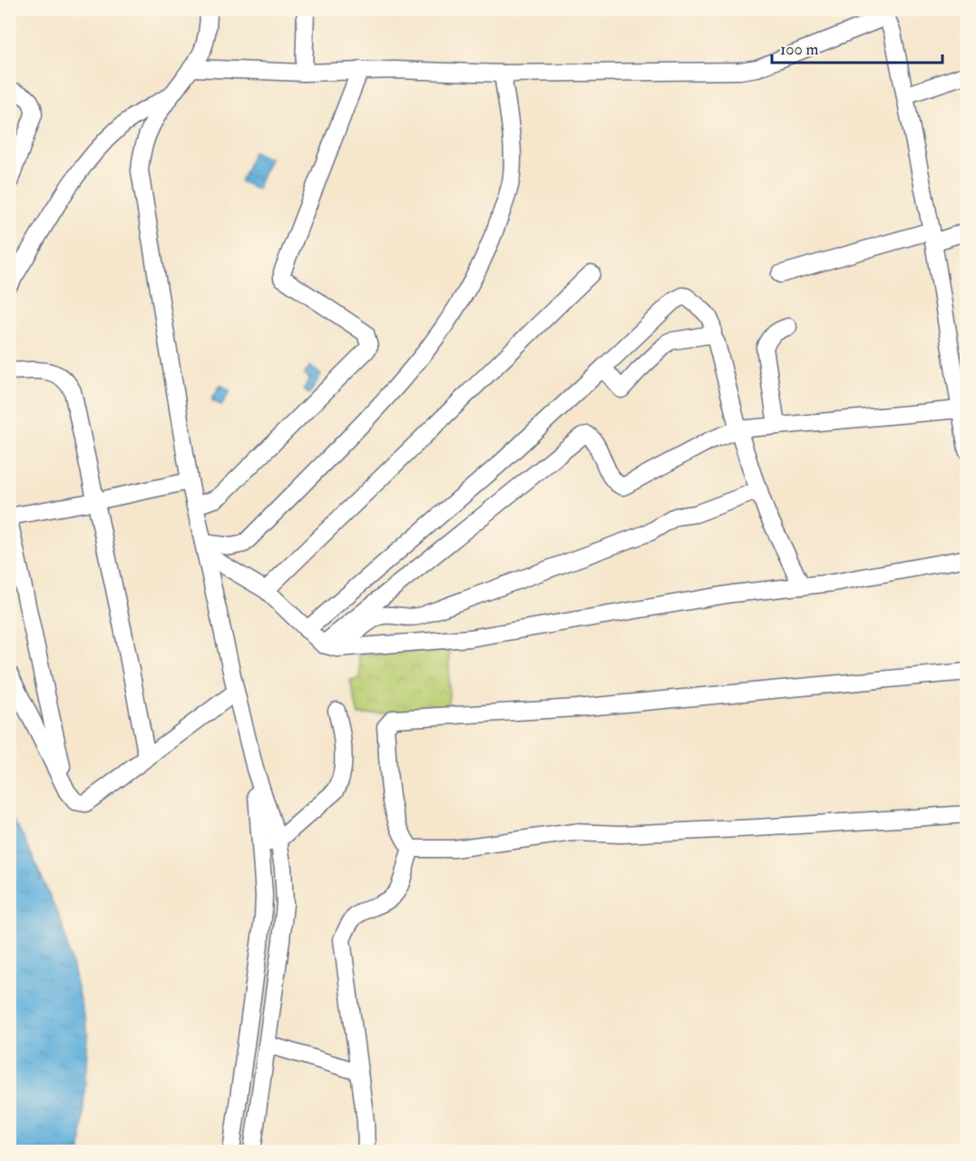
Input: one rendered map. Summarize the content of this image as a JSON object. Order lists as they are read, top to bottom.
{
  "scale_bar": "100 m"
}
